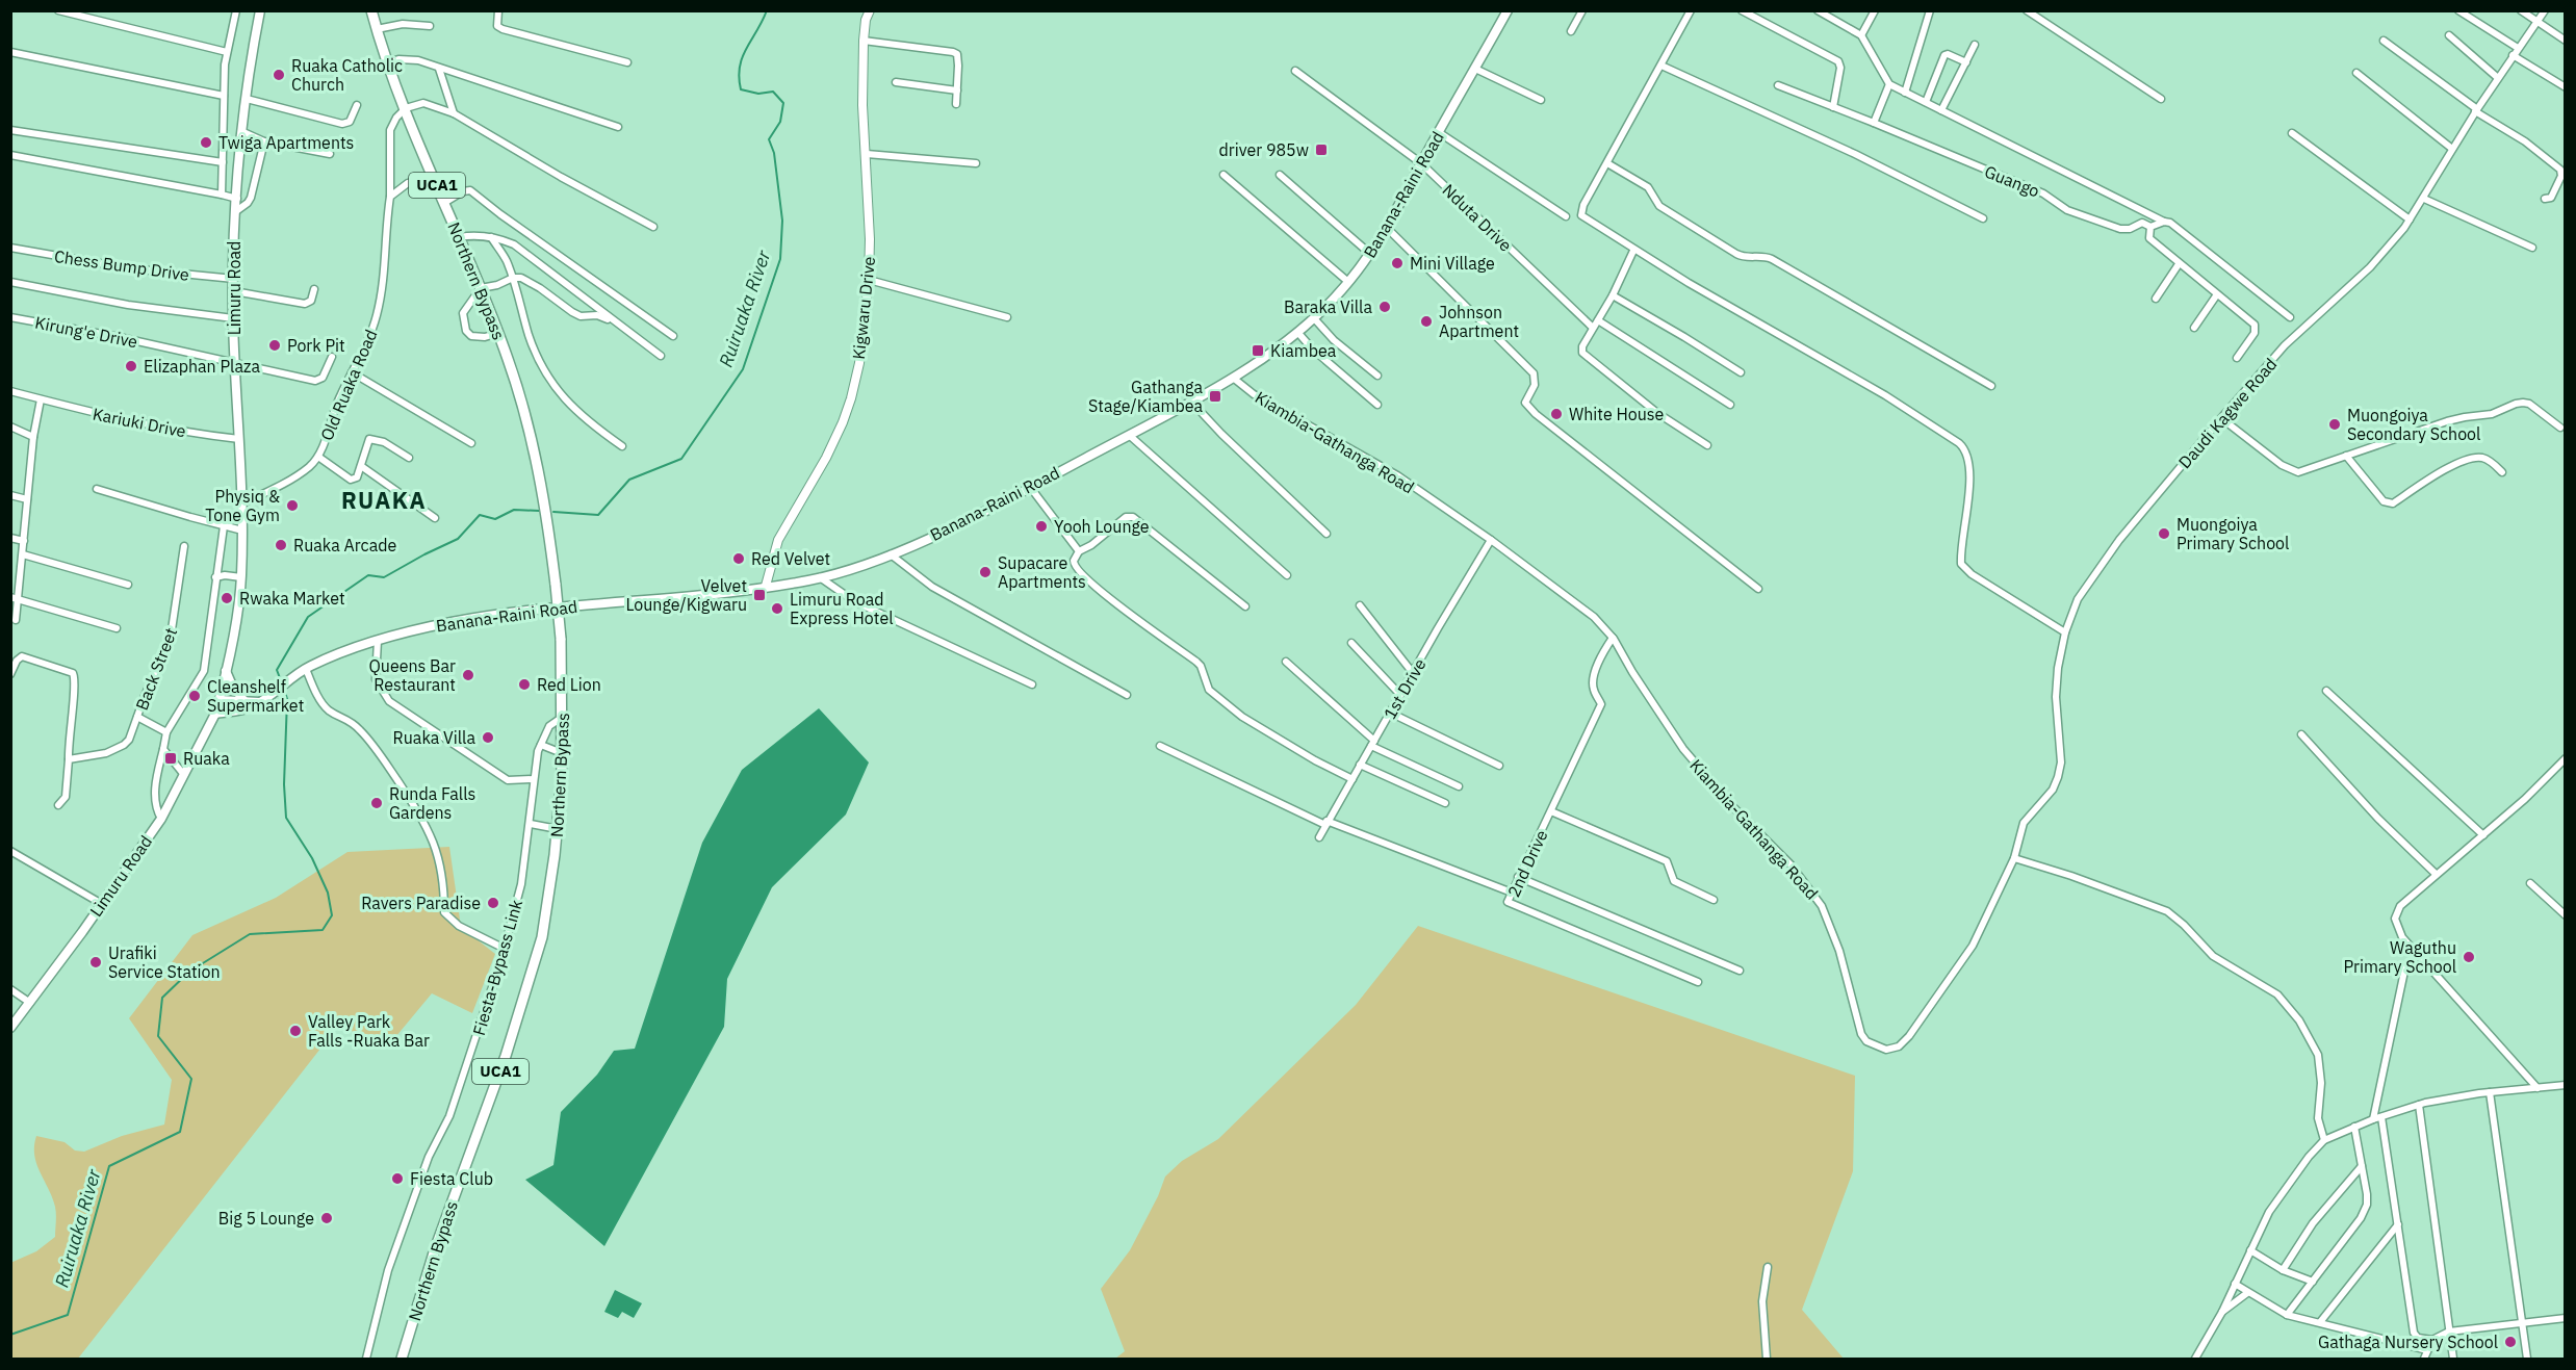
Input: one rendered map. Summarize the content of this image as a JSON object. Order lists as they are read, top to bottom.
{
  "streets": {
    "main road": [
      "UCA1",
      "Banana-Raini Road",
      "Northern Bypass",
      "Limuru Road"
    ],
    "street": [
      "Guango",
      "Nduta Drive",
      "Chess Bump Drive",
      "Kigwaru Drive",
      "Kirung'e Drive",
      "Old Ruaka Road",
      "Daudi Kagwe Road",
      "Kariuki Drive",
      "Kiambia-Gathanga Road",
      "Back Street",
      "1st Drive",
      "2nd Drive",
      "Fiesta-Bypass Link"
    ]
  },
  "crossings": [
    ["Banana-Raini Road", "Nduta Drive"],
    ["Banana-Raini Road", "Kigwaru Drive"],
    ["Banana-Raini Road", "Kiambia-Gathanga Road"],
    ["Chess Bump Drive", "Limuru Road"],
    ["Northern Bypass", "Old Ruaka Road"],
    ["Northern Bypass", "Fiesta-Bypass Link"],
    ["Limuru Road", "Kirung'e Drive"],
    ["Limuru Road", "Old Ruaka Road"],
    ["Limuru Road", "Kariuki Drive"],
    ["Daudi Kagwe Road", "Kiambia-Gathanga Road"],
    ["Kiambia-Gathanga Road", "1st Drive"],
    ["Kiambia-Gathanga Road", "2nd Drive"]
  ],
  "districts": ["RUAKA"],
  "water": ["Ruiruaka River"],
  "places": {
    "other": [
      "Ruaka Catholic Church",
      "Twiga Apartments",
      "Mini Village",
      "Baraka Villa",
      "Johnson Apartment",
      "Pork Pit",
      "Elizaphan Plaza",
      "White House",
      "Muongoiya Secondary School",
      "Physiq & Tone Gym",
      "Yooh Lounge",
      "Muongoiya Primary School",
      "Ruaka Arcade",
      "Red Velvet",
      "Supacare Apartments",
      "Rwaka Market",
      "Limuru Road Express Hotel",
      "Queens Bar Restaurant",
      "Red Lion",
      "Cleanshelf Supermarket",
      "Ruaka Villa",
      "Runda Falls Gardens",
      "Ravers Paradise",
      "Waguthu Primary School",
      "Urafiki Service Station",
      "Valley Park Falls -Ruaka Bar",
      "Fiesta Club",
      "Big 5 Lounge",
      "Gathaga Nursery School"
    ],
    "transit": [
      "driver 985w",
      "Kiambea",
      "Gathanga Stage/Kiambea",
      "Velvet Lounge/Kigwaru",
      "Ruaka"
    ]
  }
}
